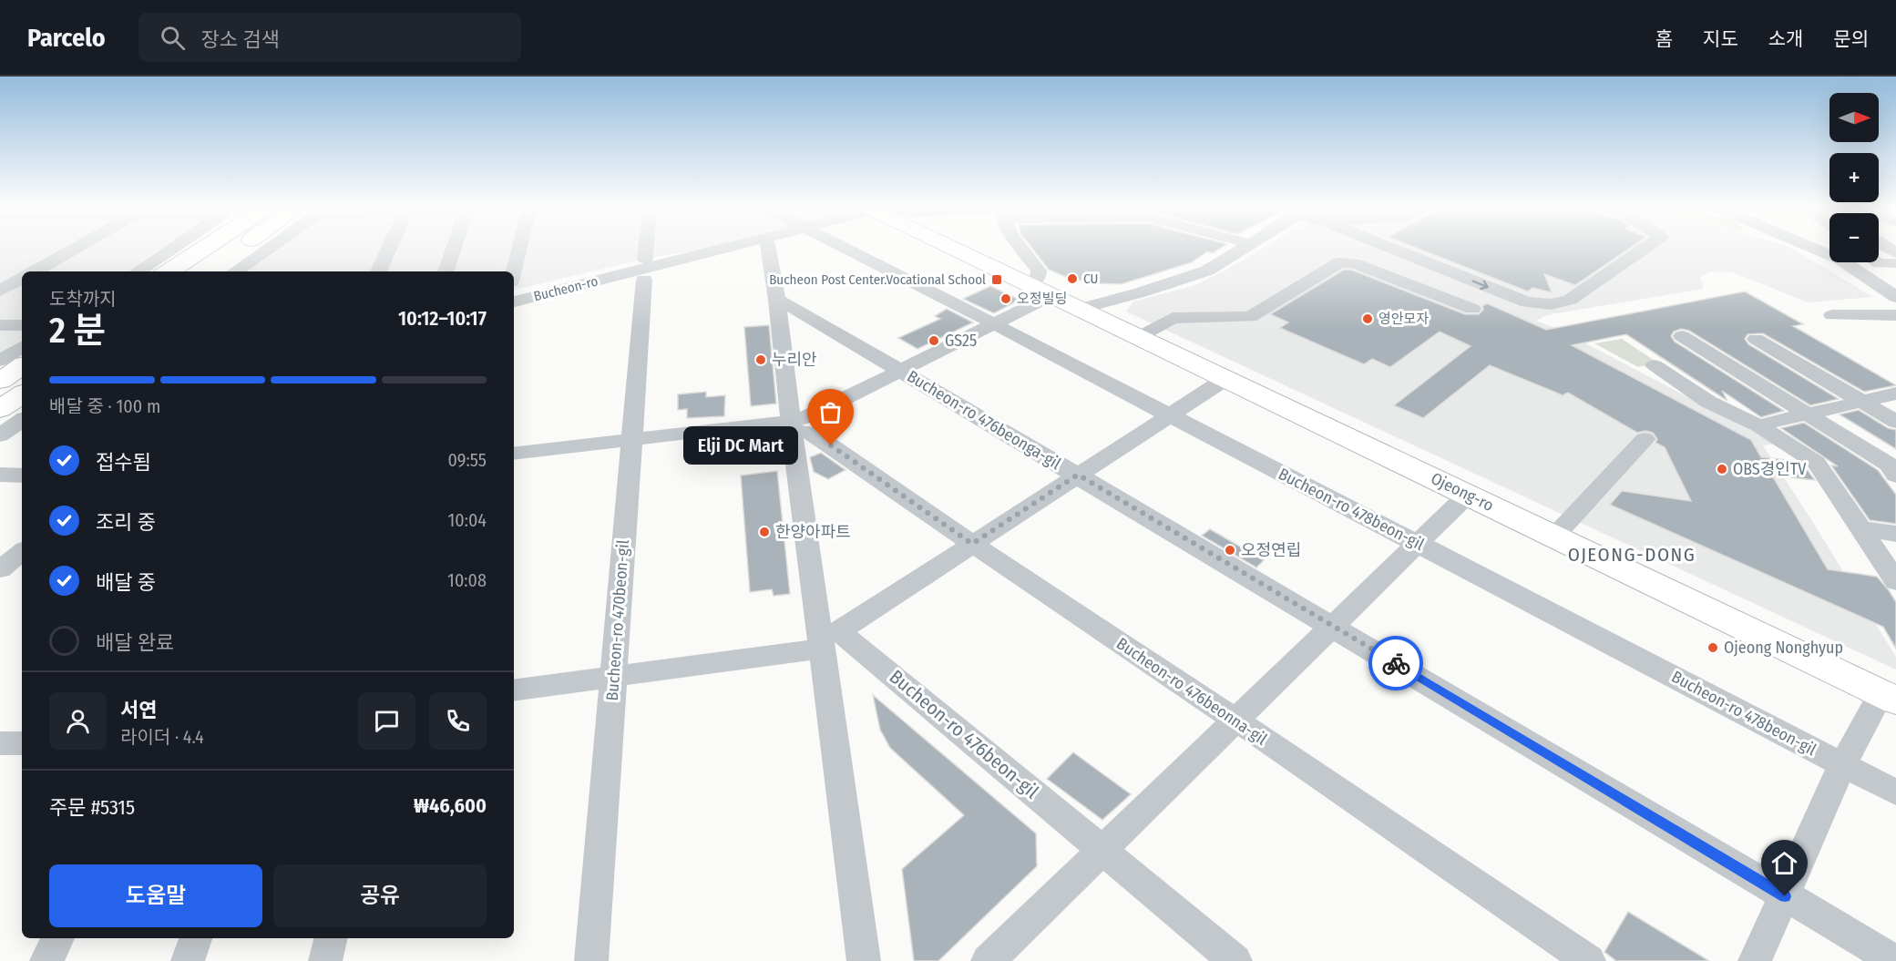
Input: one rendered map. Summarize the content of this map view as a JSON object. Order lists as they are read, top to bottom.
{
  "streets": {
    "main road": ["Ojeong-ro"],
    "street": [
      "Bucheon-ro",
      "Bucheon-ro 476beonga-gil",
      "Bucheon-ro 478beon-gil",
      "Bucheon-ro 470beon-gil",
      "Bucheon-ro 476beonna-gil",
      "Bucheon-ro 476beon-gil"
    ]
  },
  "districts": ["OJEONG-DONG"],
  "places": {
    "other": [
      "CU",
      "오정빌딩",
      "영안모자",
      "GS25",
      "누리안",
      "Elji DC Mart",
      "OBS경인TV",
      "한양아파트",
      "오정연립",
      "Ojeong Nonghyup"
    ],
    "transit": ["Bucheon Post Center.Vocational School"]
  },
  "north": "right",
  "page": {
    "header": "Parcelo",
    "search": "장소 검색",
    "nav": [
      "홈",
      "지도",
      "소개",
      "문의"
    ],
    "map_buttons": ["+", "−"],
    "heading": ["2 분", "도착까지", "10:12–10:17"],
    "panel": [
      "서연",
      "라이더 · 4.4",
      "주문 #5315",
      "₩46,600"
    ],
    "bar": "배달 중 · 100 m",
    "bubble": "Elji DC Mart",
    "list": [
      ["접수됨", "09:55"],
      ["조리 중", "10:04"],
      ["배달 중", "10:08"],
      "배달 완료"
    ],
    "buttons": ["도움말", "공유"]
  }
}
